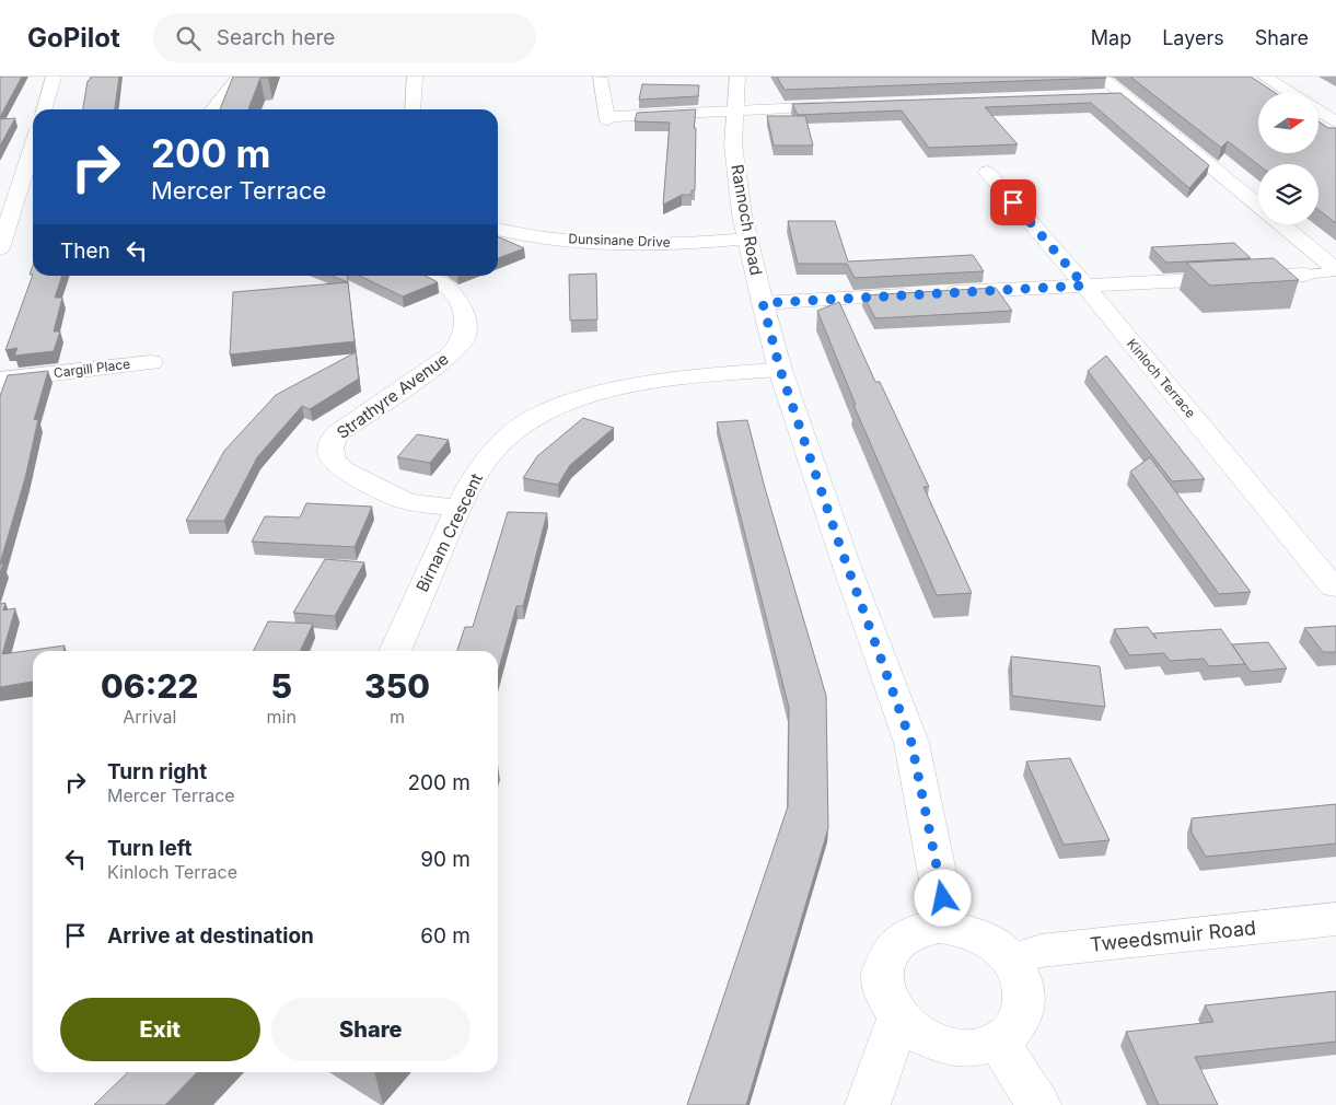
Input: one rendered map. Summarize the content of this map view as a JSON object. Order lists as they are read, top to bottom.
{
  "streets": {
    "street": [
      "Rannoch Road",
      "Dunsinane Drive",
      "Cargill Place",
      "Kinloch Terrace",
      "Strathyre Avenue",
      "Birnam Crescent",
      "Tweedsmuir Road"
    ]
  },
  "crossings": [
    ["Rannoch Road", "Dunsinane Drive"],
    ["Rannoch Road", "Birnam Crescent"],
    ["Rannoch Road", "Tweedsmuir Road"],
    ["Strathyre Avenue", "Birnam Crescent"]
  ],
  "north": "right",
  "page": {
    "header": "GoPilot",
    "search": "Search here",
    "nav": ["Map", "Layers", "Share"],
    "turn": ["200 m", "Mercer Terrace"],
    "then": "Then",
    "eta": [
      "06:22",
      "Arrival",
      "5",
      "min",
      "350",
      "m"
    ],
    "list": [
      {
        "name": "Turn right",
        "note": "Mercer Terrace",
        "value": "200 m"
      },
      {
        "name": "Turn left",
        "note": "Kinloch Terrace",
        "value": "90 m"
      },
      {
        "name": "Arrive at destination",
        "value": "60 m"
      }
    ],
    "buttons": ["Exit", "Share"]
  }
}
